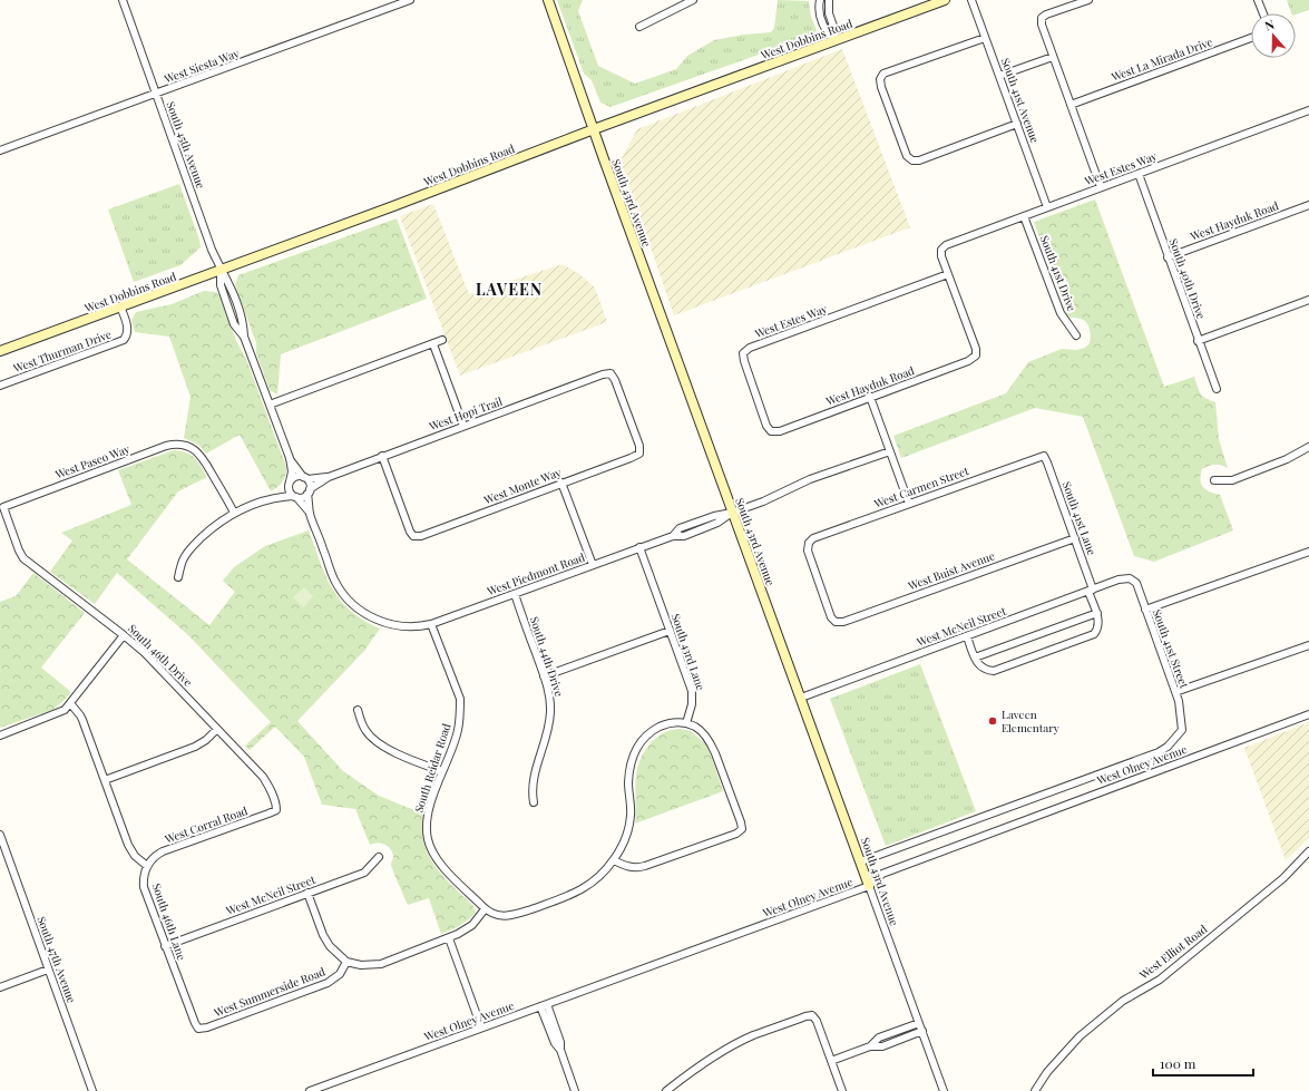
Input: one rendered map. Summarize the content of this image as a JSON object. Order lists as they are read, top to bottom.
{
  "streets": {
    "main road": ["West Dobbins Road", "South 43rd Avenue"],
    "street": [
      "West La Mirada Drive",
      "West Siesta Way",
      "South 41st Avenue",
      "South 45th Avenue",
      "West Estes Way",
      "West Hayduk Road",
      "South 41st Drive",
      "South 40th Drive",
      "West Thurman Drive",
      "West Hopi Trail",
      "West Paseo Way",
      "West Monte Way",
      "West Carmen Street",
      "South 41st Lane",
      "West Buist Avenue",
      "West Piedmont Road",
      "West McNeil Street",
      "South 41st Street",
      "South 43rd Lane",
      "South 46th Drive",
      "South 44th Drive",
      "West Olney Avenue",
      "South Reidar Road",
      "West Corral Road",
      "South 46th Lane",
      "West Elliot Road",
      "South 47th Avenue",
      "West Summerside Road"
    ]
  },
  "crossings": [
    ["West Dobbins Road", "South 45th Avenue"],
    ["West Dobbins Road", "South 43rd Avenue"],
    ["West Dobbins Road", "West Thurman Drive"],
    ["West Siesta Way", "South 45th Avenue"],
    ["South 41st Avenue", "West Estes Way"],
    ["South 45th Avenue", "West Hopi Trail"],
    ["West Estes Way", "West Hayduk Road"],
    ["West Estes Way", "South 41st Drive"],
    ["West Estes Way", "South 40th Drive"],
    ["South 43rd Avenue", "West Piedmont Road"],
    ["South 43rd Avenue", "West McNeil Street"],
    ["South 43rd Avenue", "South 41st Street"],
    ["South 43rd Avenue", "West Olney Avenue"],
    ["West Hayduk Road", "South 40th Drive"],
    ["West Hopi Trail", "West Paseo Way"],
    ["West Hopi Trail", "West Monte Way"],
    ["West Paseo Way", "South 46th Drive"],
    ["West Carmen Street", "South 41st Lane"],
    ["West Carmen Street", "West Buist Avenue"],
    ["South 41st Lane", "West Buist Avenue"],
    ["South 41st Lane", "West McNeil Street"],
    ["West Piedmont Road", "South 43rd Lane"],
    ["West Piedmont Road", "South 44th Drive"],
    ["West Piedmont Road", "South Reidar Road"],
    ["West McNeil Street", "South 41st Street"],
    ["West McNeil Street", "South 46th Lane"],
    ["South 46th Drive", "West Corral Road"],
    ["West Corral Road", "South 46th Lane"],
    ["South 46th Lane", "West Summerside Road"]
  ],
  "districts": ["LAVEEN"],
  "places": ["Laveen Elementary"],
  "scale_bar": "100 m",
  "north": "top"
}
